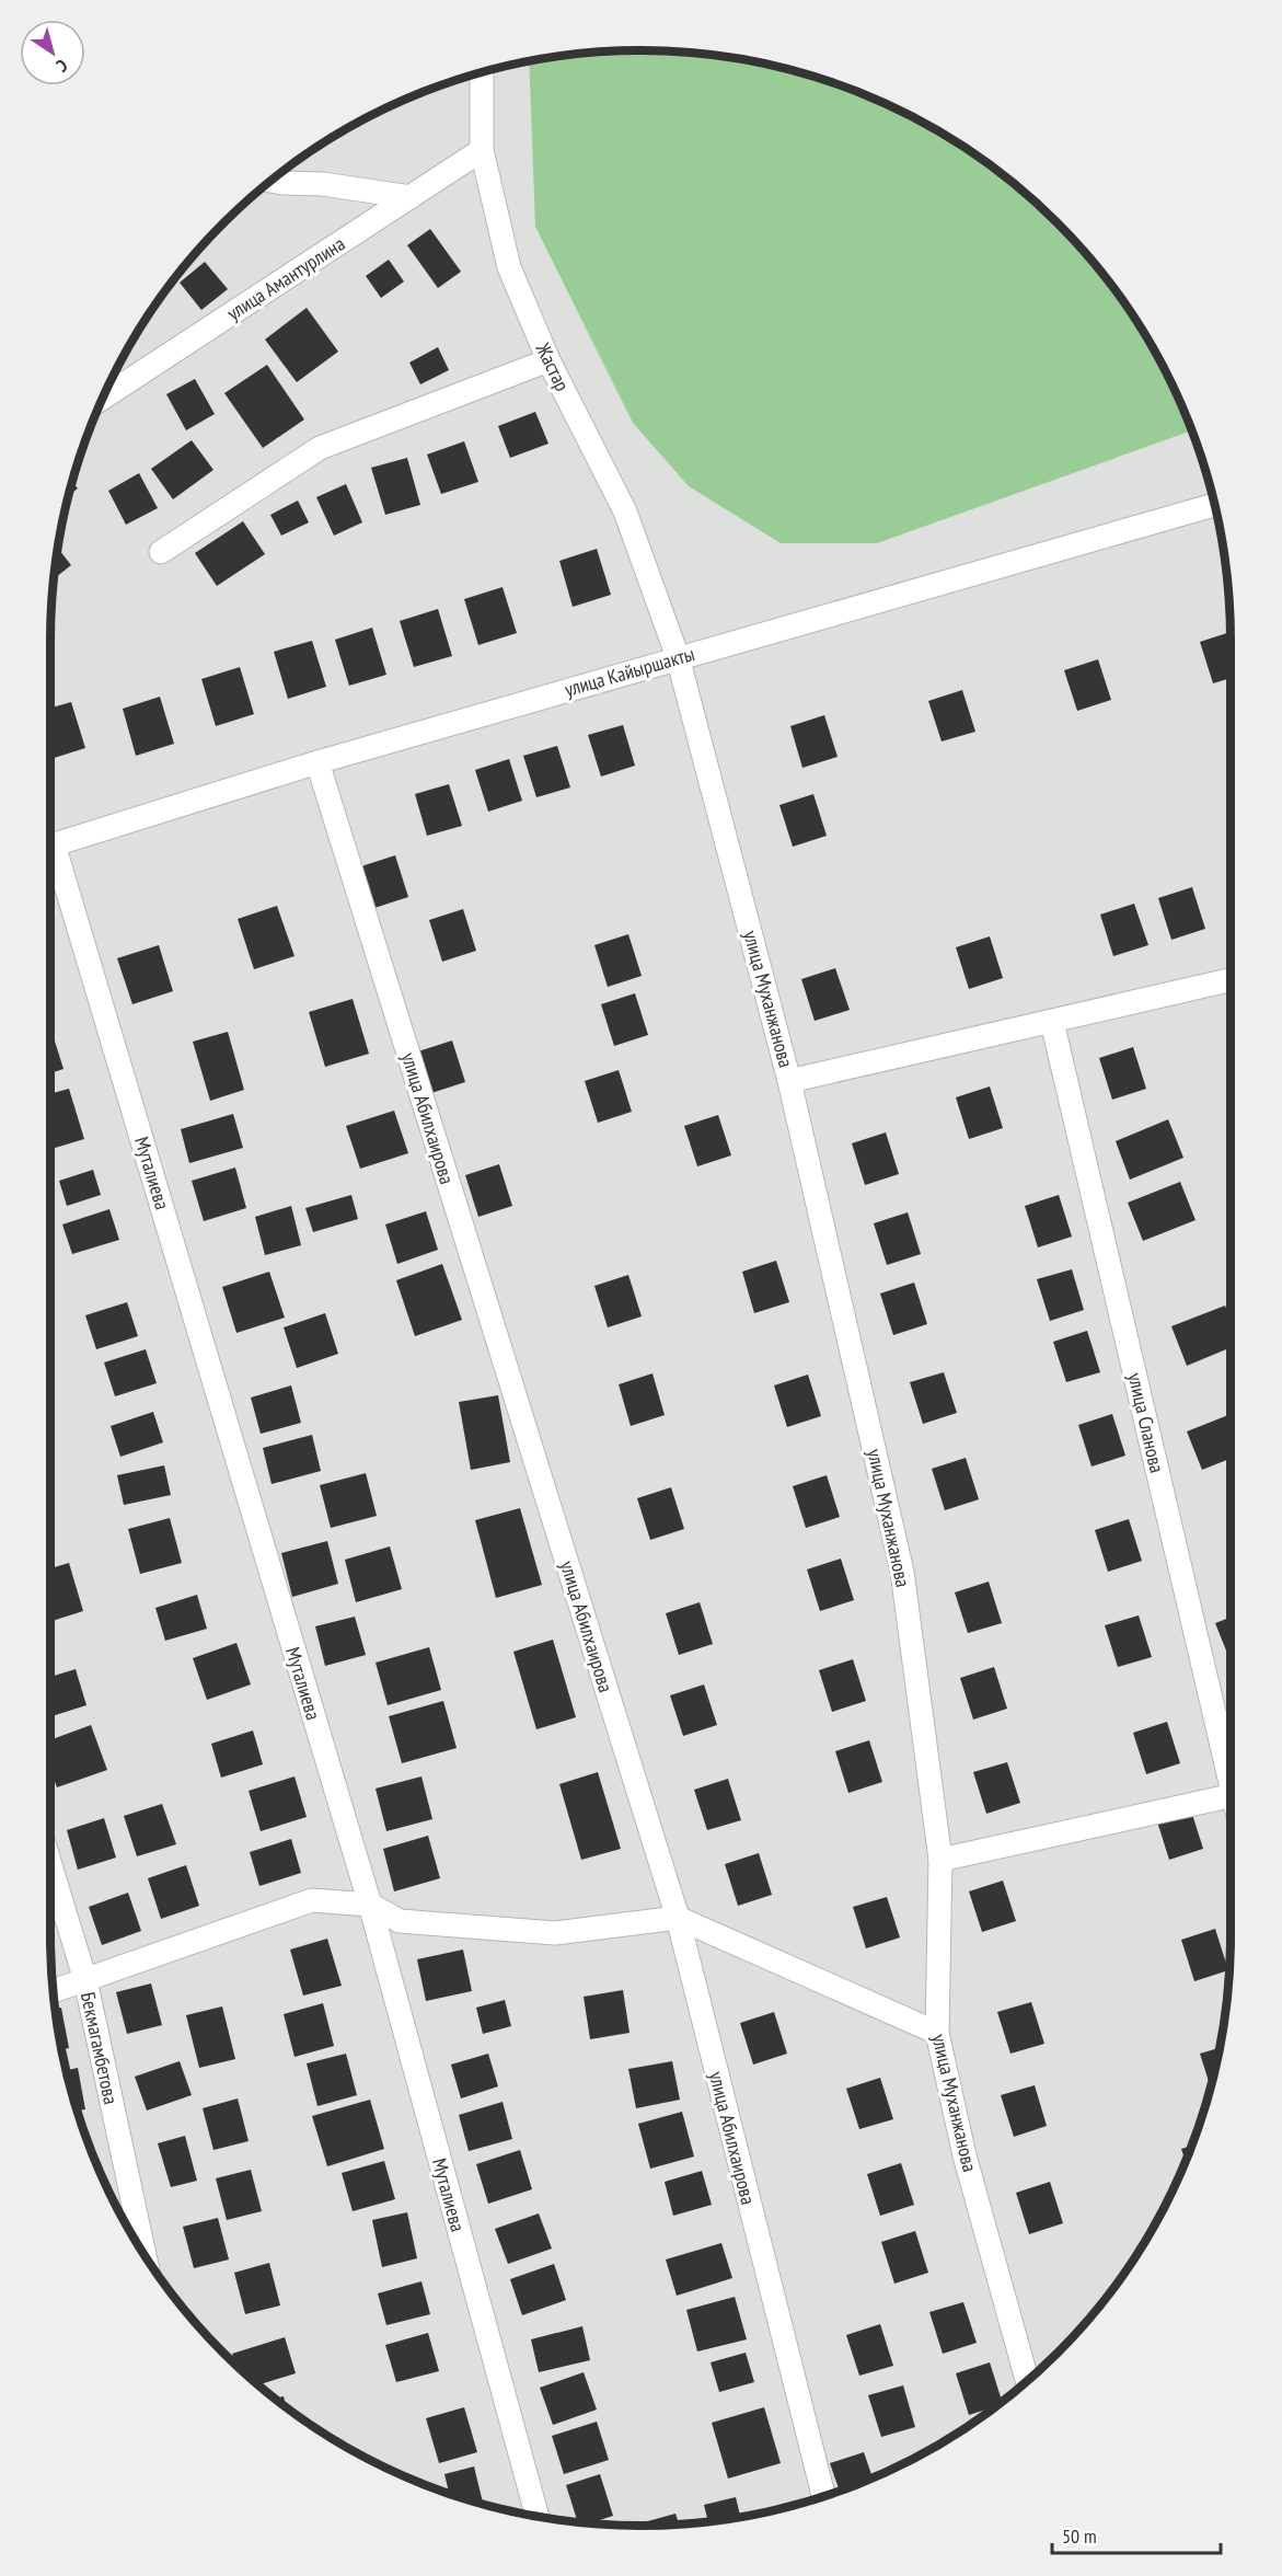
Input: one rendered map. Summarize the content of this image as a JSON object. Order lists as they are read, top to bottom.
{
  "streets": {
    "street": [
      "улица Амантурлина",
      "Жастар",
      "улица Кайыршакты",
      "улица Муханжанова",
      "улица Абилхаирова",
      "Муталиева",
      "улица Сланова",
      "Бекмагамбетова"
    ]
  },
  "crossings": [
    ["улица Амантурлина", "Жастар"],
    ["Жастар", "улица Кайыршакты"],
    ["Жастар", "улица Муханжанова"],
    ["улица Кайыршакты", "улица Муханжанова"],
    ["улица Кайыршакты", "улица Абилхаирова"]
  ],
  "scale_bar": "50 m",
  "north": "bottom right"
}
